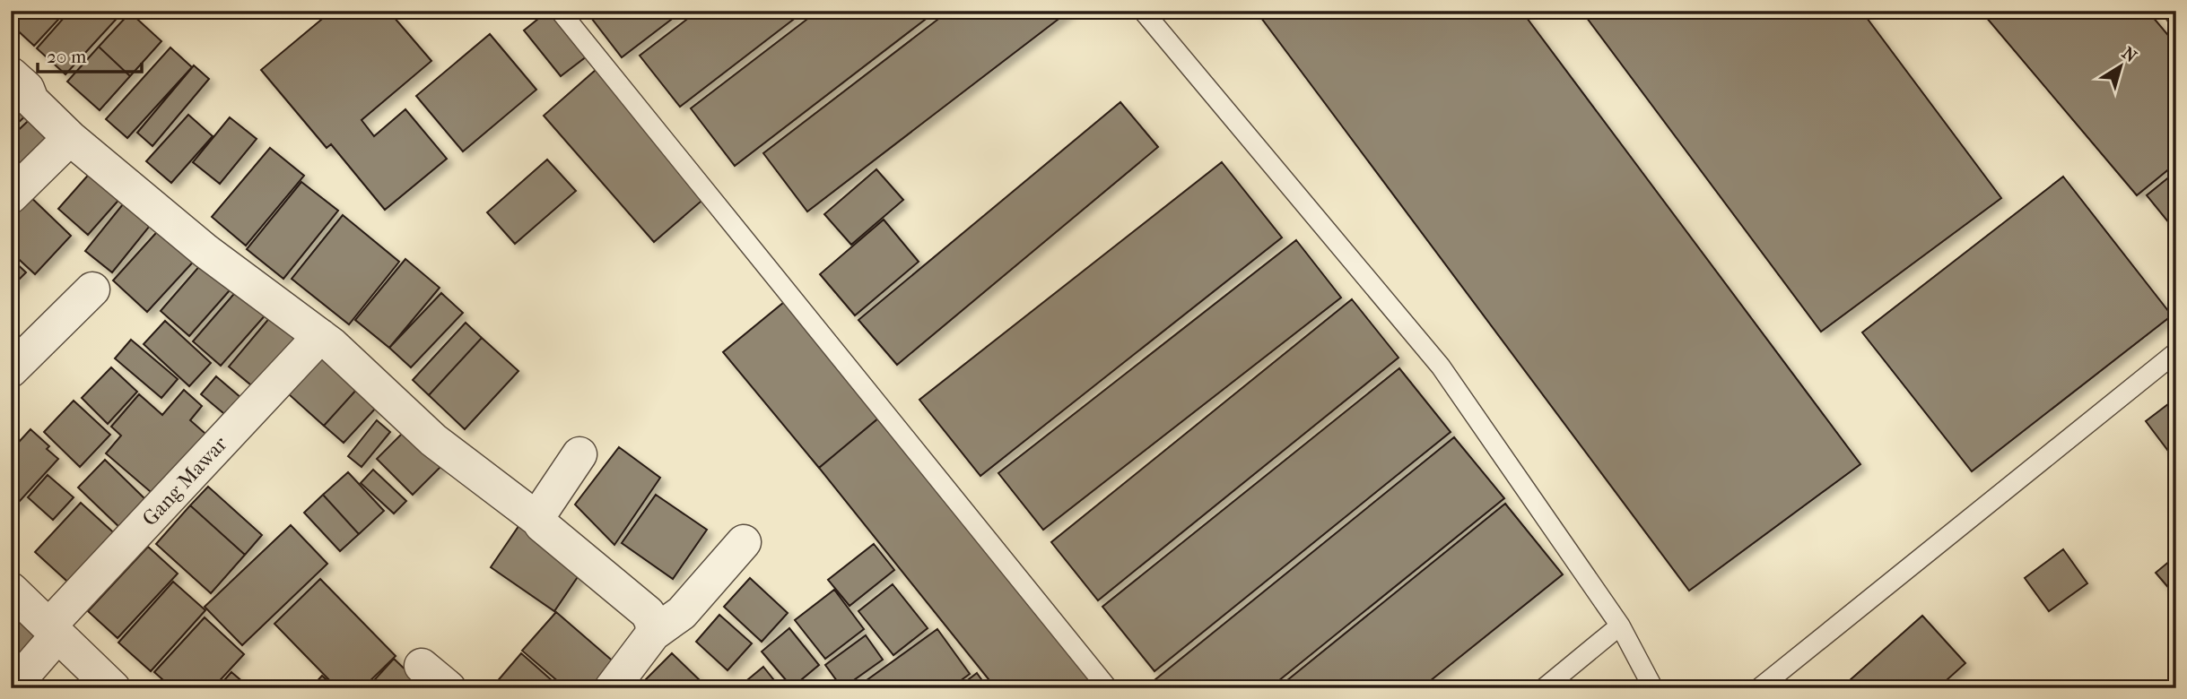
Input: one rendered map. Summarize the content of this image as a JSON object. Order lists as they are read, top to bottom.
{
  "streets": {
    "street": ["Gang Mawar"]
  },
  "scale_bar": "20 m",
  "north": "top right"
}
